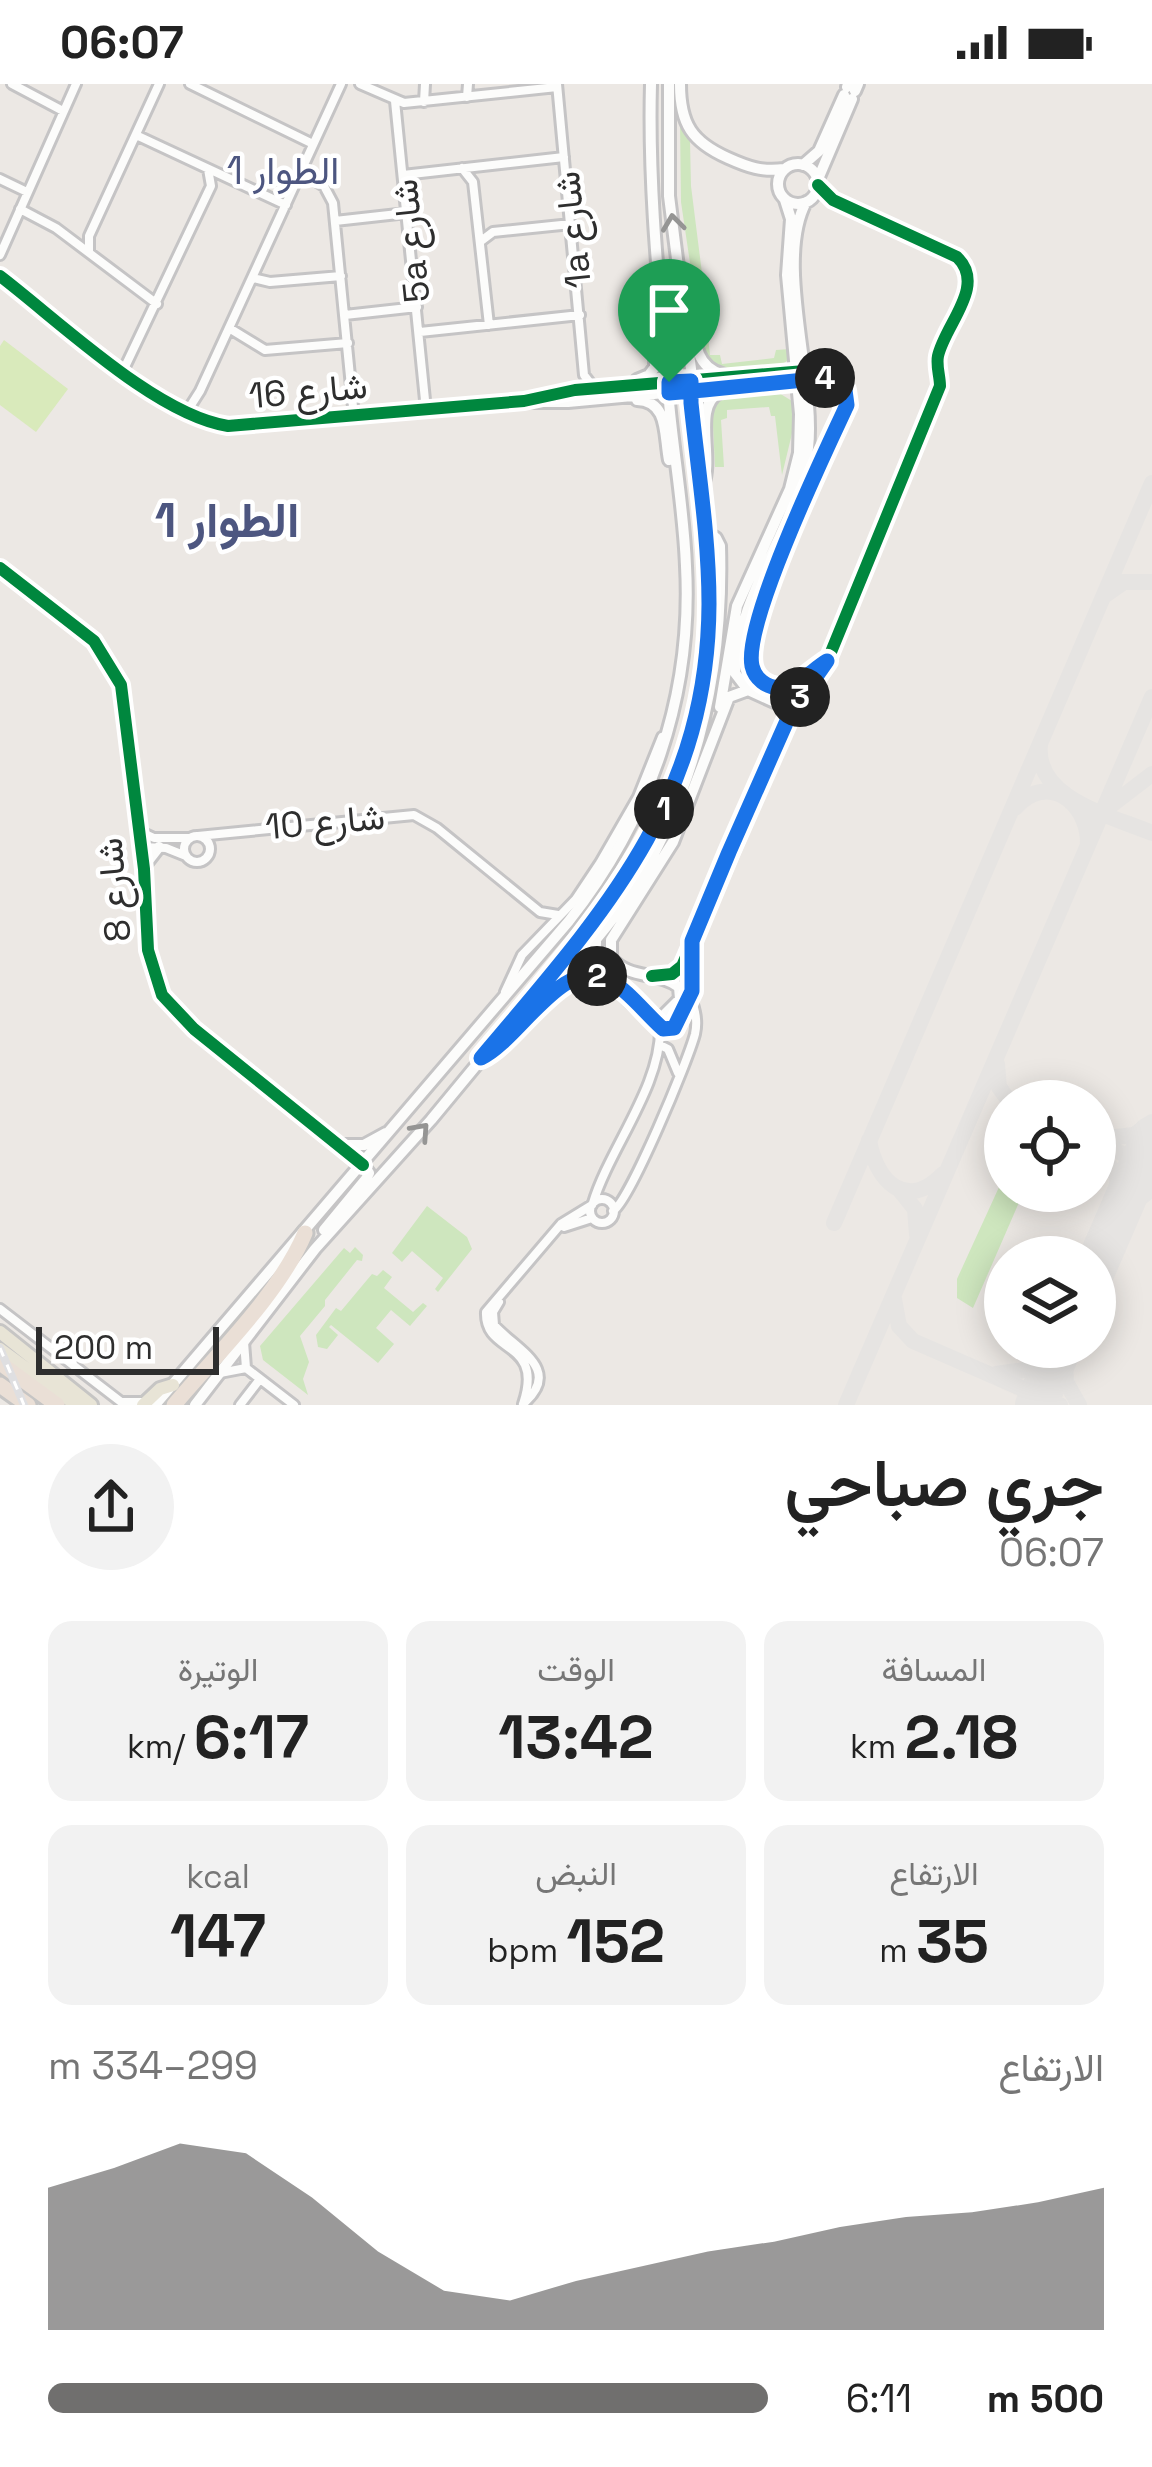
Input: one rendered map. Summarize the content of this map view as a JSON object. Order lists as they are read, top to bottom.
{
  "streets": {
    "street": [
      "1a شارع",
      "5a شارع",
      "شارع 16",
      "شارع 10",
      "شارع 8"
    ]
  },
  "crossings": [
    ["5a شارع", "شارع 16"],
    ["شارع 10", "شارع 8"]
  ],
  "districts": ["الطوار 1", "الطوار 1"],
  "scale_bar": "200 m",
  "page": {
    "status": "06:07",
    "pins": [
      "4",
      "3",
      "1",
      "2"
    ],
    "scale": "200 m",
    "heading": ["جري صباحي", "06:07"],
    "stats": [
      ["المسافة", "2.18 km"],
      ["الوقت", "13:42"],
      ["الوتيرة", "6:17 /km"],
      ["الارتفاع", "35 m"],
      ["النبض", "152 bpm"],
      ["kcal", "147"]
    ],
    "chart": ["الارتفاع", "299–334 m"],
    "list": [
      {
        "name": "500 m",
        "note": "6:11"
      }
    ]
  }
}
